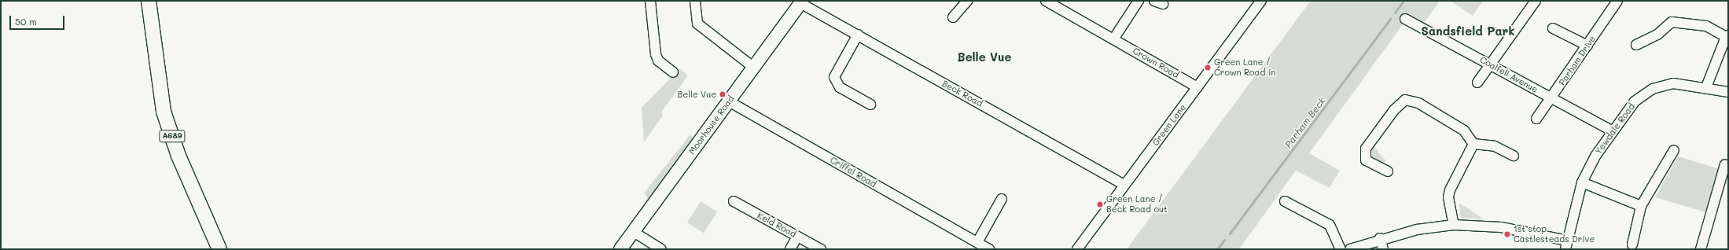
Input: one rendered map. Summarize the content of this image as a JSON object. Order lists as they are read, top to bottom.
{
  "streets": {
    "highway": ["A689"],
    "main road": ["Moorhouse Road"],
    "street": [
      "Parham Drive",
      "Crown Road",
      "Coalfell Avenue",
      "Beck Road",
      "Green Lane",
      "Yewdale Road",
      "Criffel Road",
      "Keld Road"
    ]
  },
  "crossings": [
    ["Parham Drive", "Coalfell Avenue"],
    ["Crown Road", "Green Lane"],
    ["Coalfell Avenue", "Yewdale Road"],
    ["Beck Road", "Moorhouse Road"],
    ["Beck Road", "Green Lane"],
    ["Moorhouse Road", "Criffel Road"]
  ],
  "districts": ["Sandsfield Park", "Belle Vue"],
  "water": ["Parham Beck"],
  "places": [
    "Green Lane / Crown Road in",
    "Belle Vue",
    "Green Lane / Beck Road out",
    "1st stop Castlesteads Drive"
  ],
  "scale_bar": "50 m"
}
